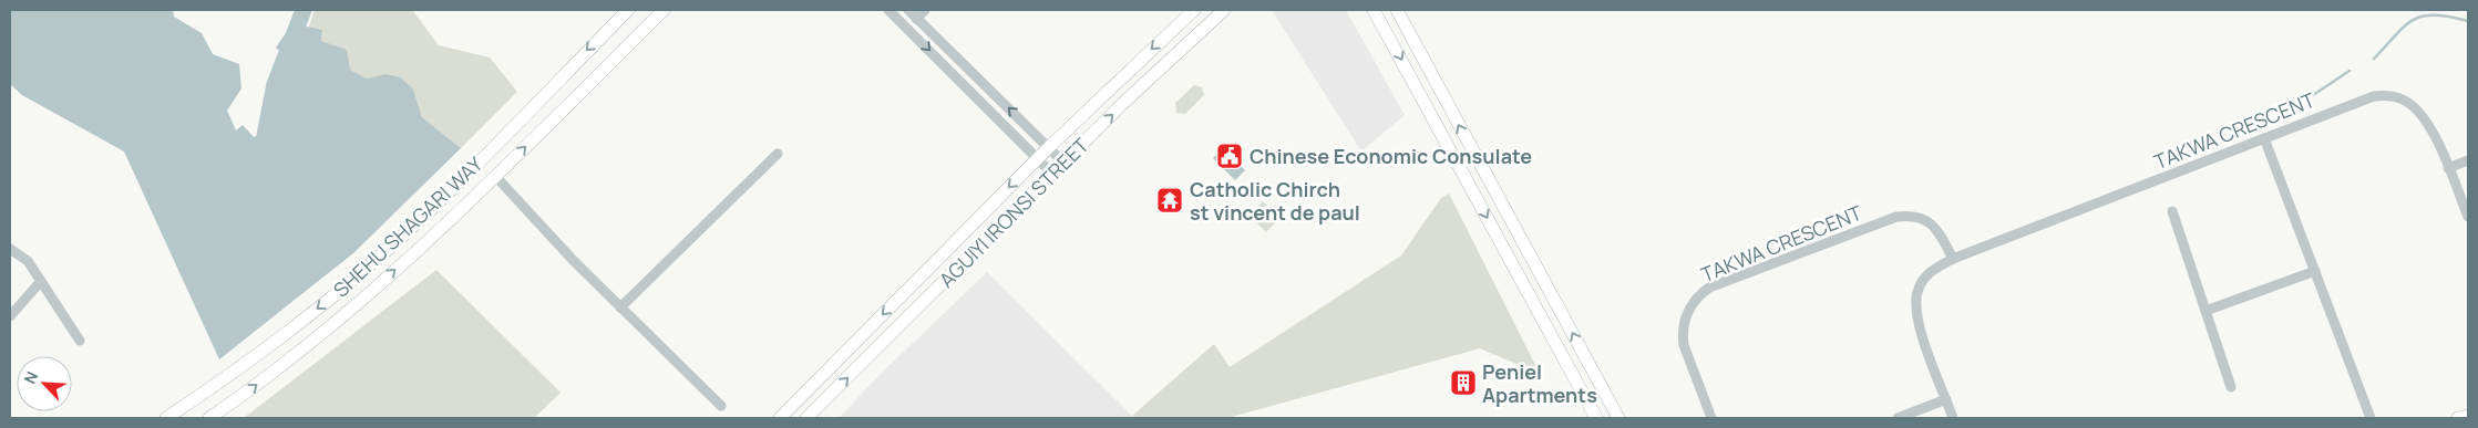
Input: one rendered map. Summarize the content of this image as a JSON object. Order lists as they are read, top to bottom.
{
  "streets": {
    "main road": ["AGUIYI IRONSI STREET", "SHEHU SHAGARI WAY"],
    "street": ["TAKWA CRESCENT"]
  },
  "places": {
    "public building": ["Chinese Economic Consulate"],
    "temple": ["Catholic Chirch st vincent de paul"],
    "building": ["Peniel Apartments"]
  },
  "north": "top left"
}
